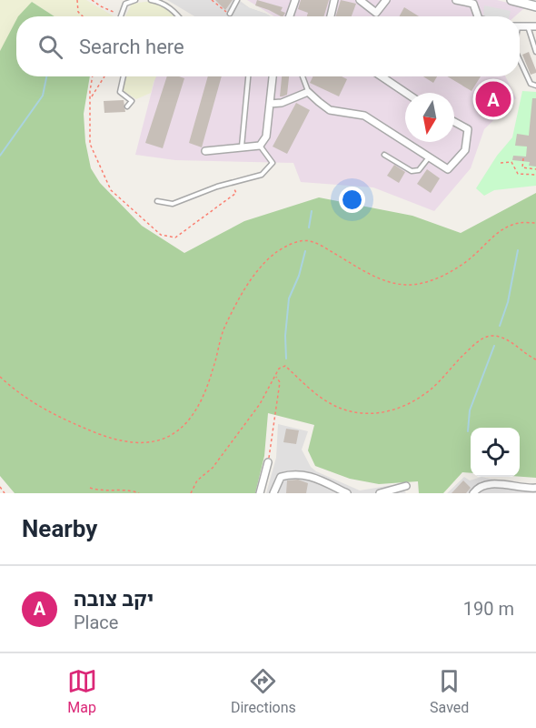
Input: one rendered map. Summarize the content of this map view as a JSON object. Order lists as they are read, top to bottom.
{
  "north": "bottom",
  "page": {
    "search": "Search here",
    "pins": "A",
    "heading": "Nearby",
    "list": [
      {
        "mark": "A",
        "name": "יקב צובה",
        "note": "Place",
        "value": "190 m"
      }
    ],
    "nav": ["Map", "Directions", "Saved"]
  }
}
